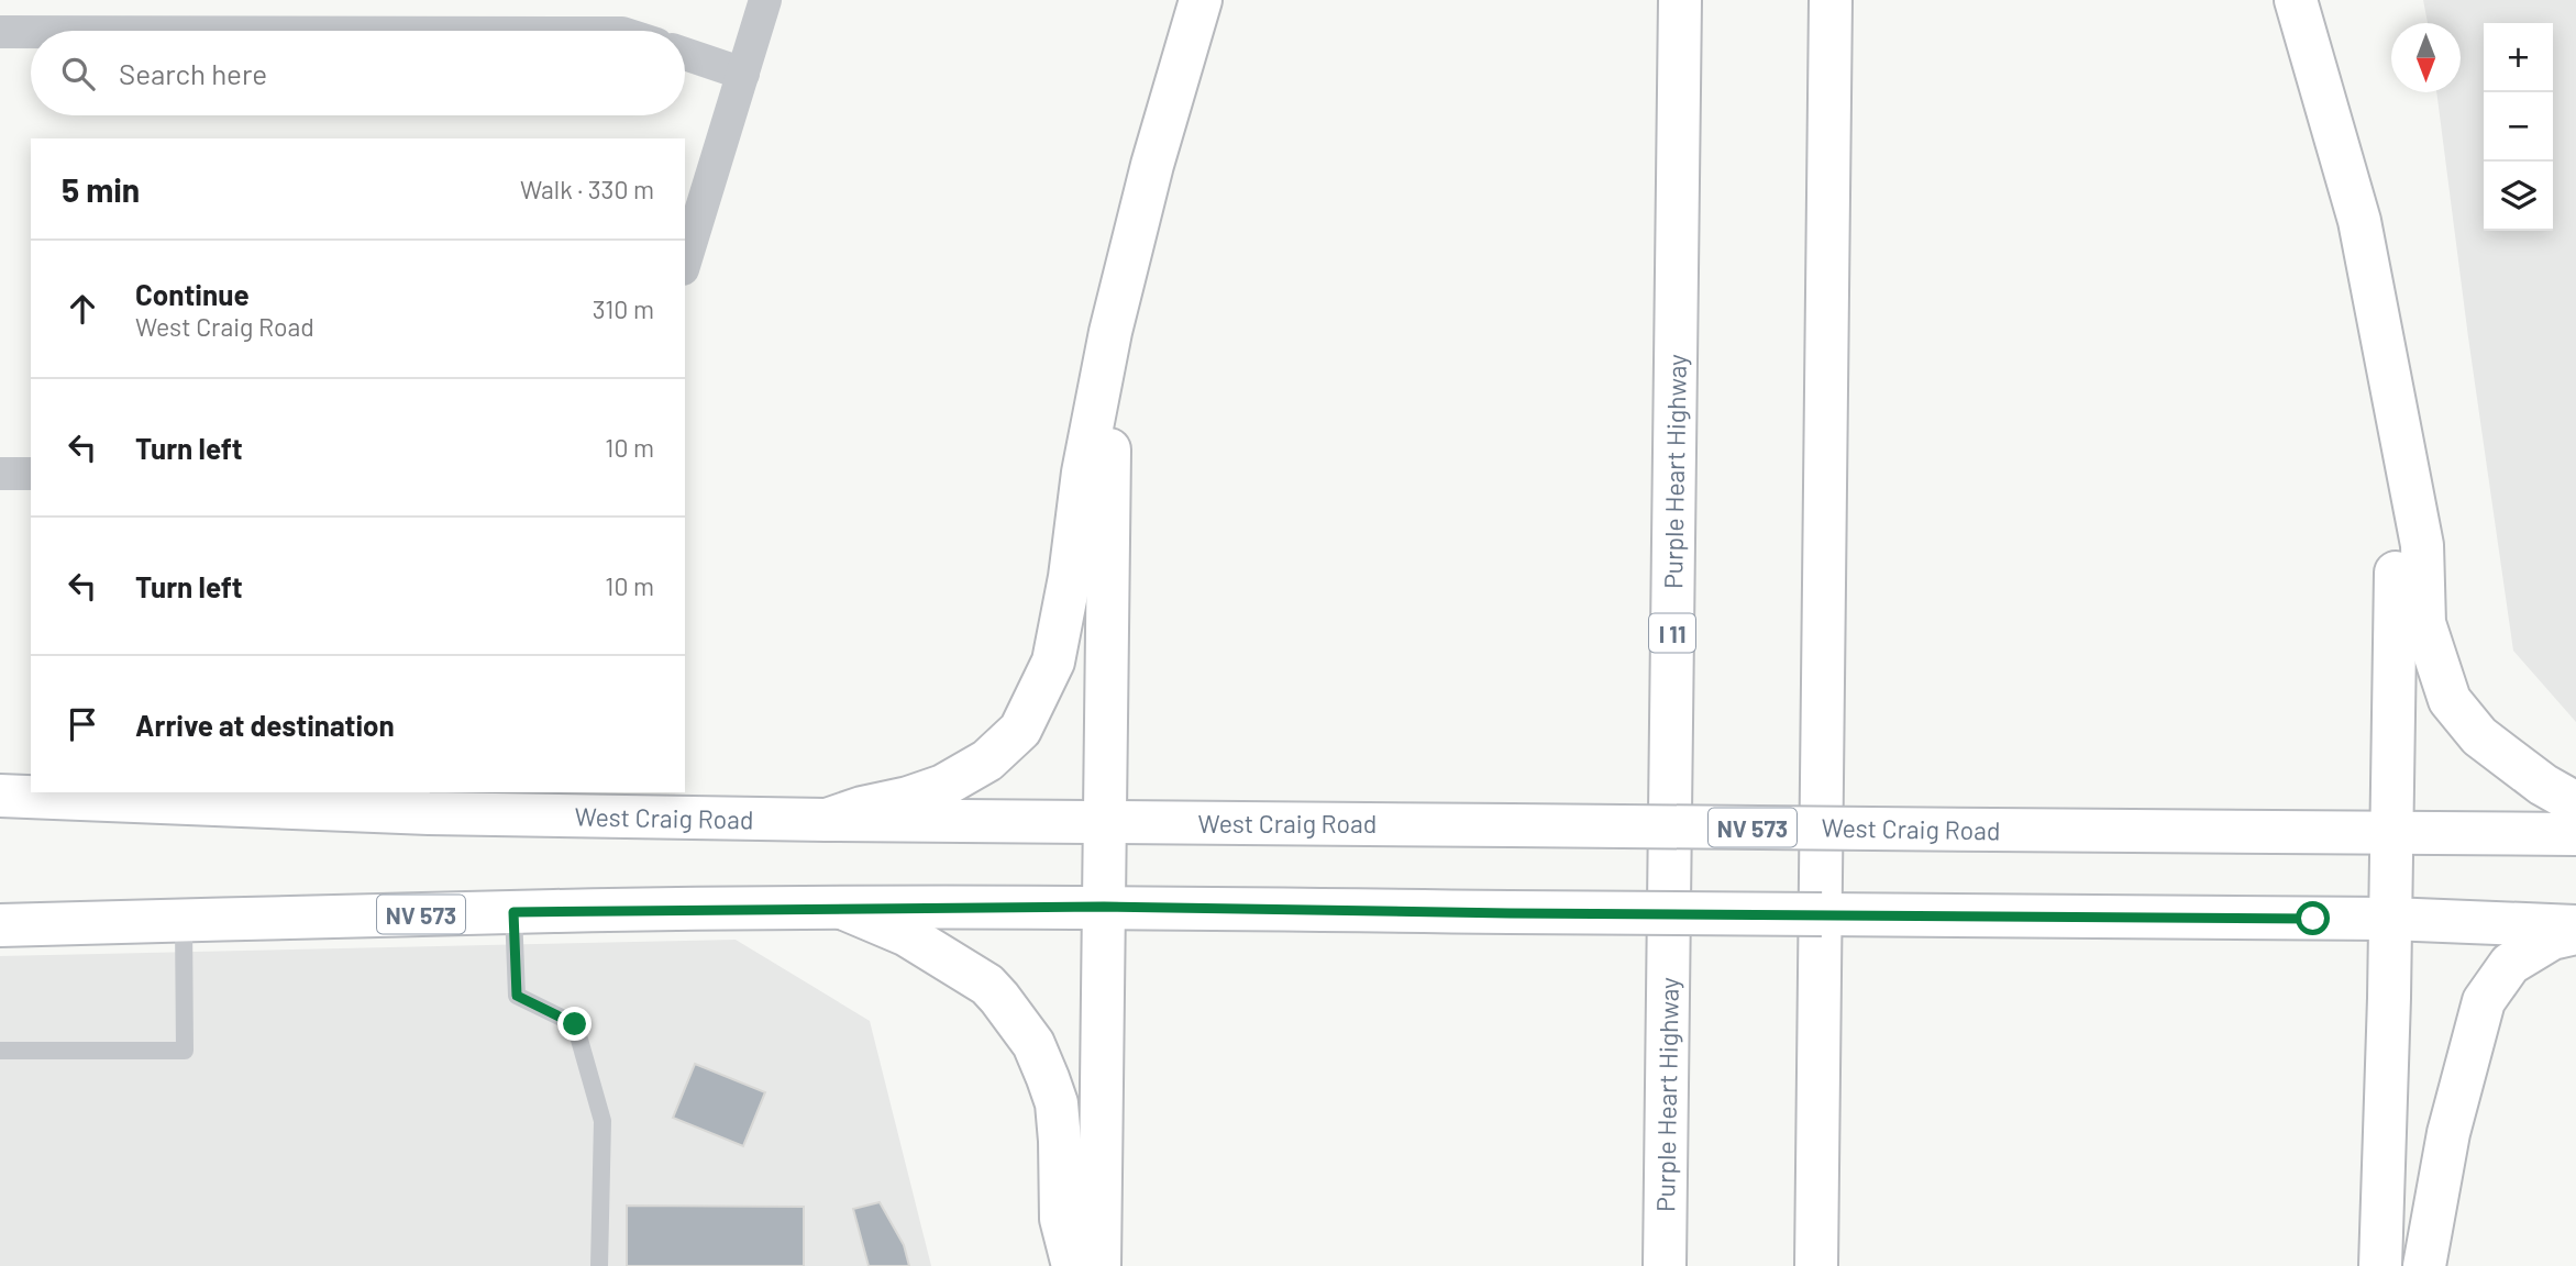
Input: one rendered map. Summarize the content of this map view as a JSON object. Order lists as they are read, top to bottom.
{
  "streets": {
    "main road": [
      "Purple Heart Highway",
      "I 11",
      "West Craig Road",
      "NV 573"
    ]
  },
  "north": "bottom",
  "page": {
    "map_buttons": ["+", "−"],
    "search": "Search here",
    "heading": ["5 min", "Walk · 330 m"],
    "list": [
      ["Continue", "West Craig Road", "310 m"],
      ["Turn left", "10 m"],
      ["Turn left", "10 m"],
      "Arrive at destination"
    ]
  }
}
